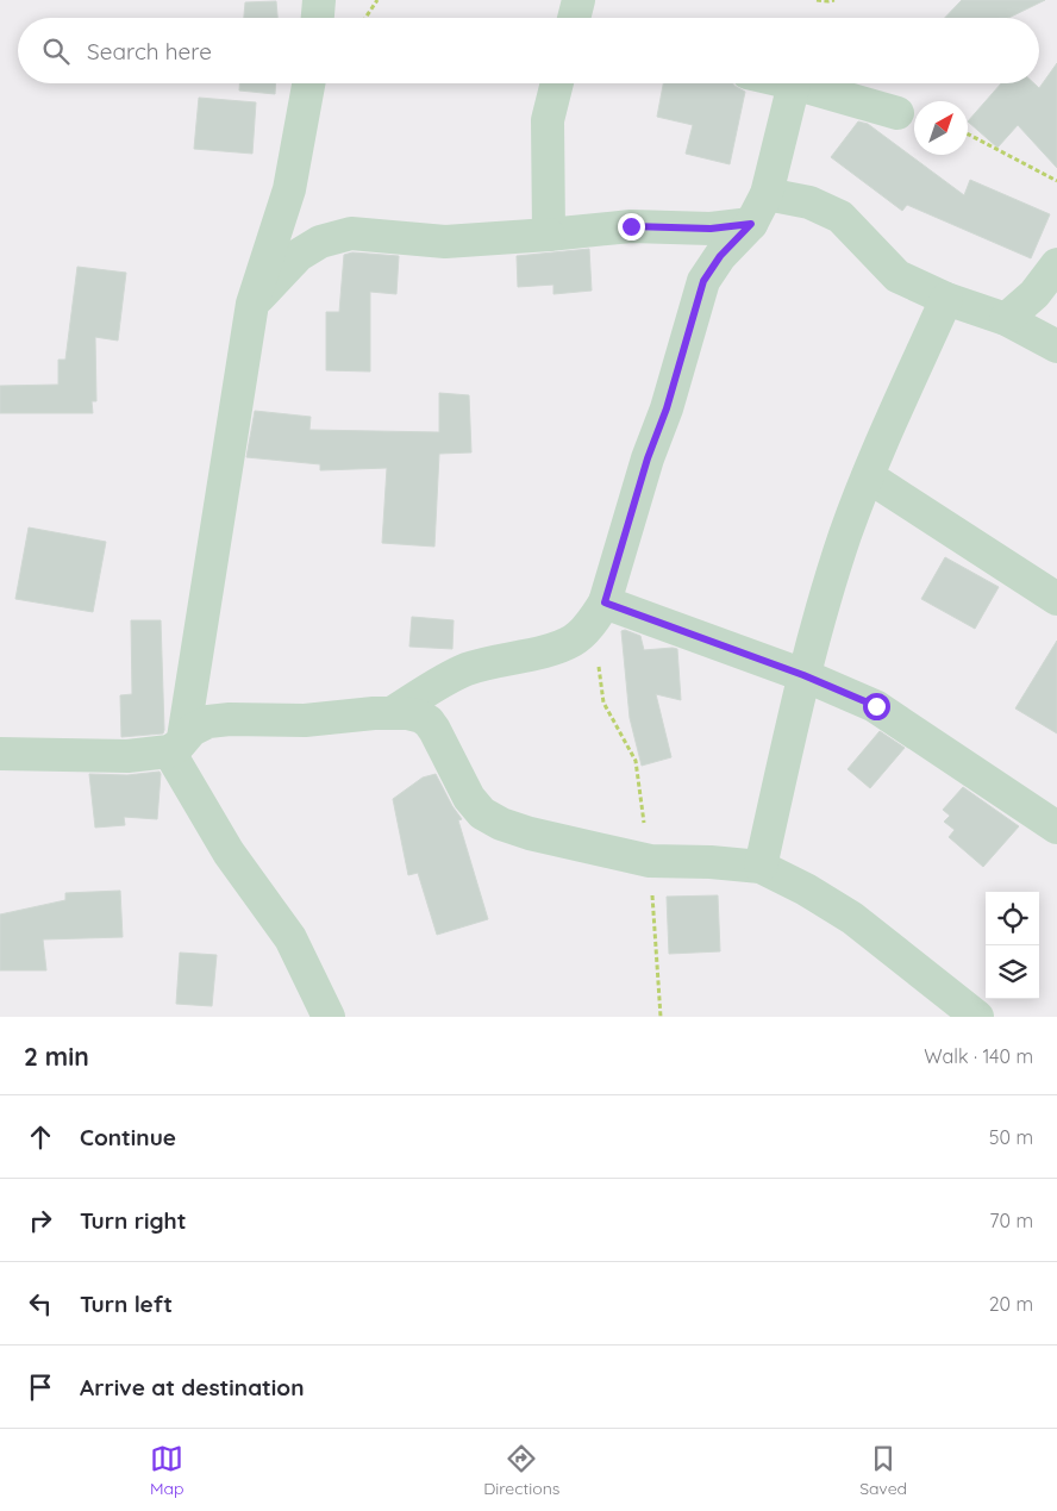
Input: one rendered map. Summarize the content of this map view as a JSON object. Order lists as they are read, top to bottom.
{
  "north": "top right",
  "page": {
    "search": "Search here",
    "heading": ["2 min", "Walk · 140 m"],
    "list": [
      ["Continue", "50 m"],
      ["Turn right", "70 m"],
      ["Turn left", "20 m"],
      "Arrive at destination"
    ],
    "nav": ["Map", "Directions", "Saved"]
  }
}
